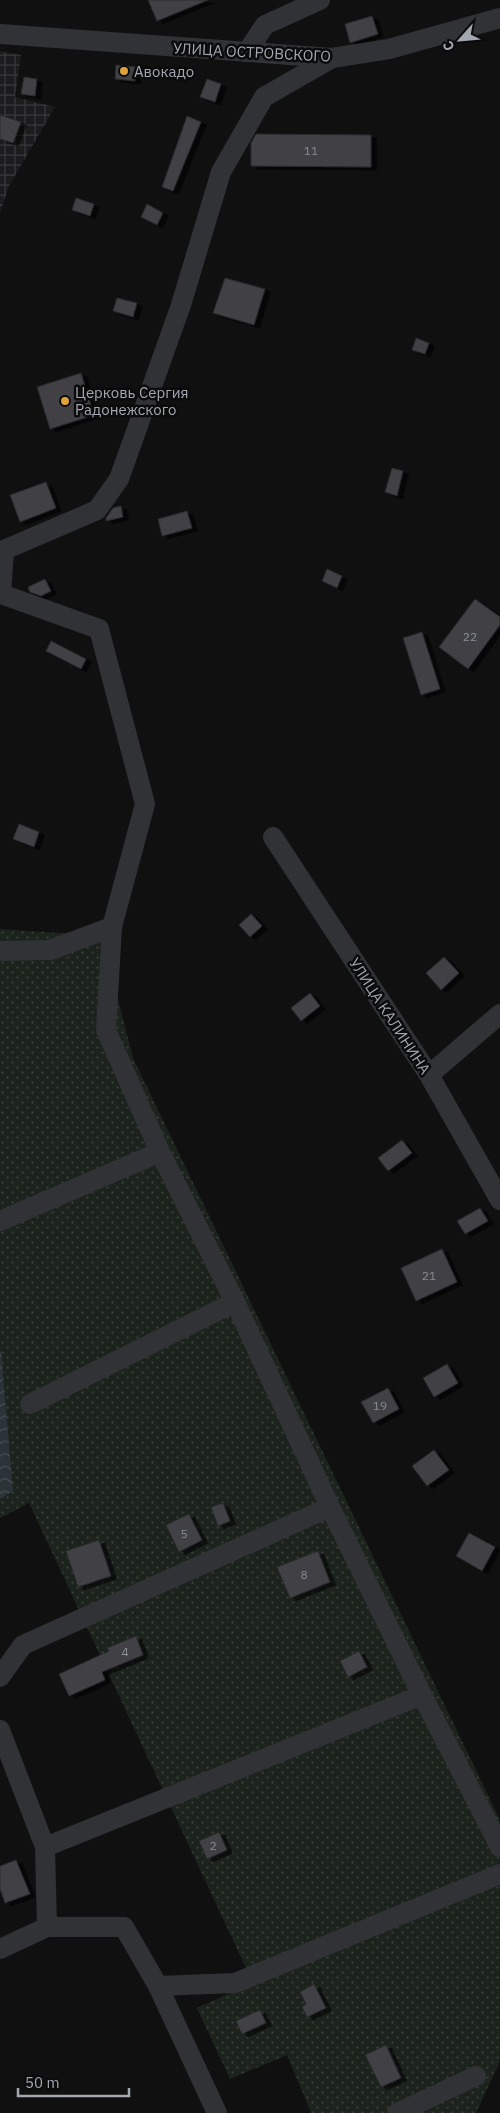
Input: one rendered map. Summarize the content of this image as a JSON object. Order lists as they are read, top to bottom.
{
  "streets": {
    "street": ["УЛИЦА ОСТРОВСКОГО", "УЛИЦА КАЛИНИНА"]
  },
  "places": ["Авокадо", "Церковь Сергия Радонежского"],
  "house_numbers": [
    "11",
    "22",
    "21",
    "19",
    "5",
    "8",
    "4",
    "2"
  ],
  "scale_bar": "50 m",
  "north": "bottom left"
}
